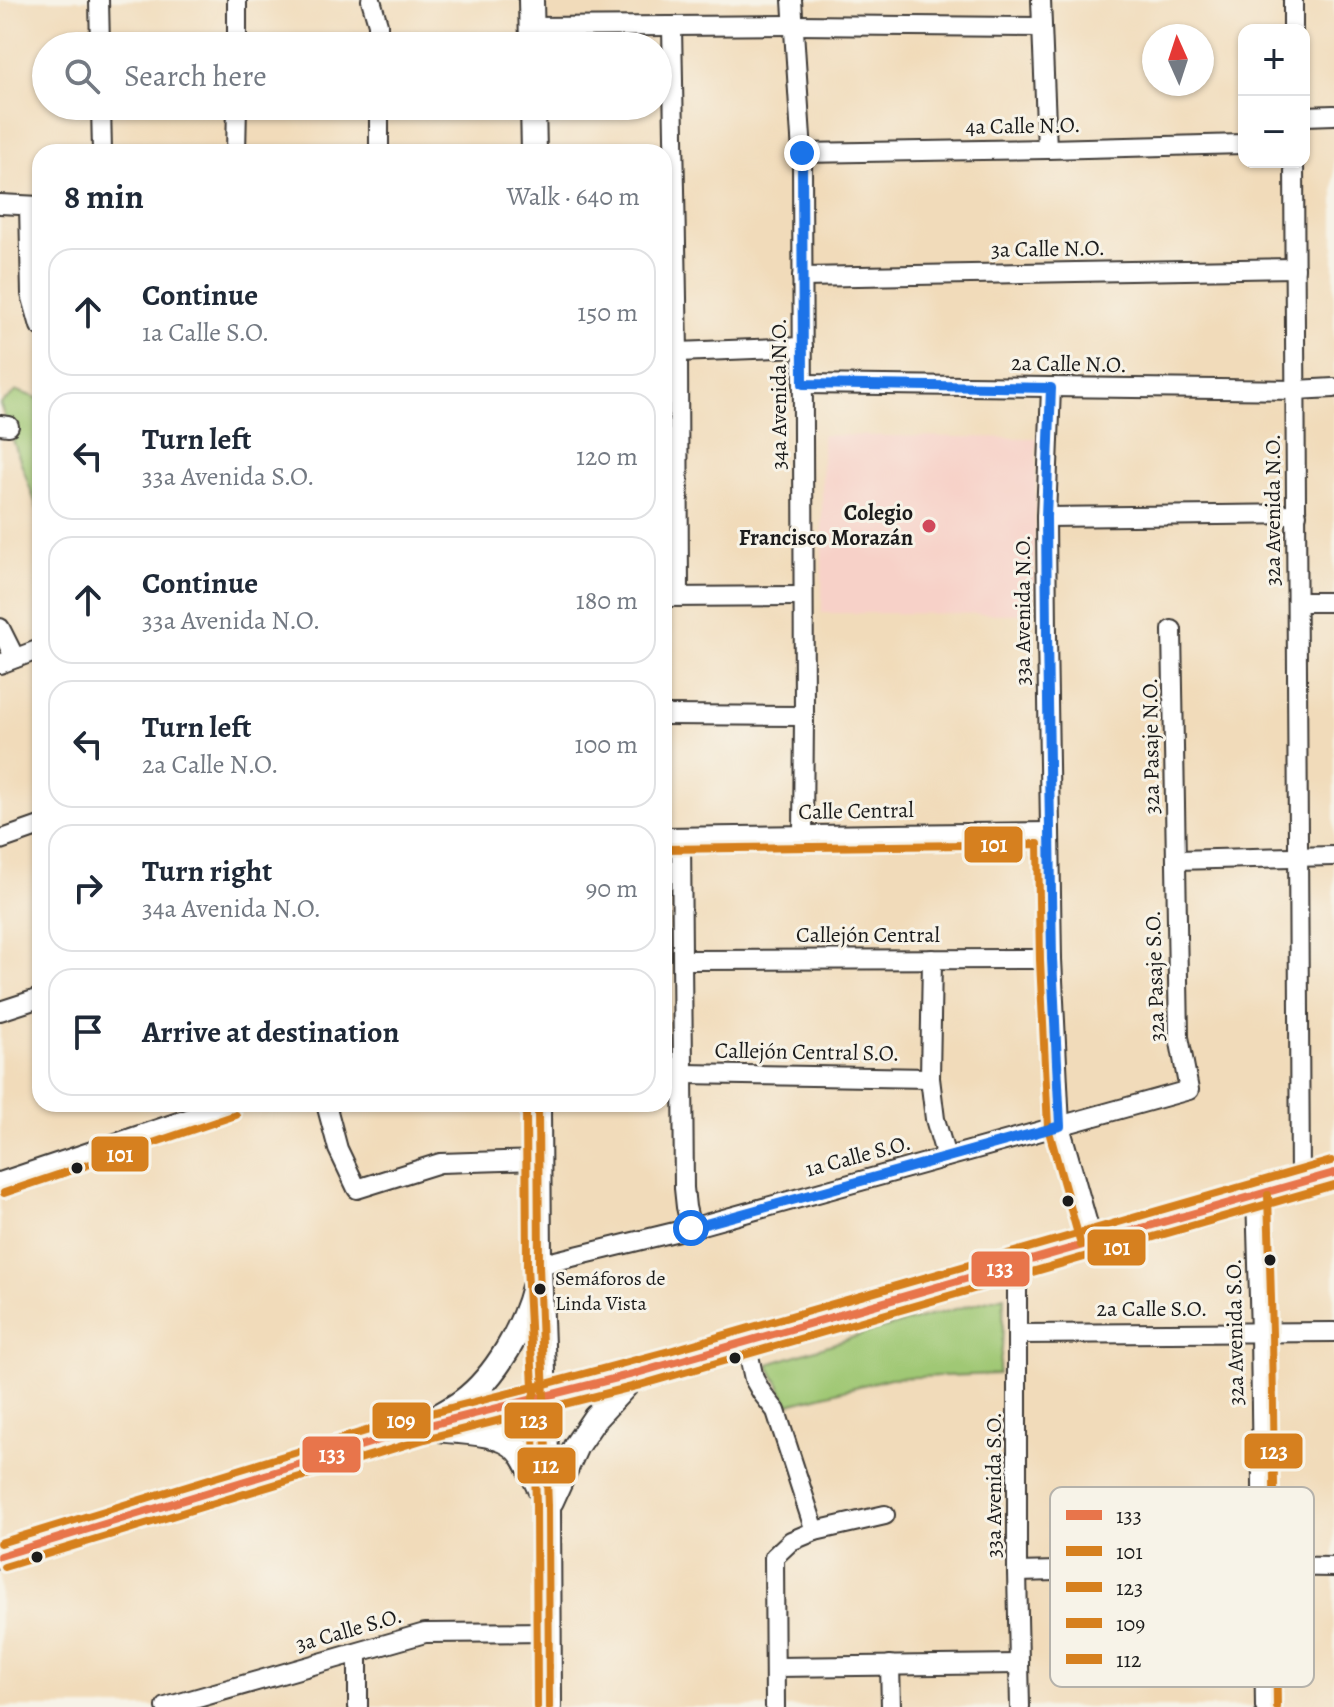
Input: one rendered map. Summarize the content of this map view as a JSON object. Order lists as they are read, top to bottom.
{
  "streets": {
    "street": [
      "4a Calle N.O.",
      "3a Calle N.O.",
      "2a Calle N.O.",
      "34a Avenida N.O.",
      "32a Avenida N.O.",
      "33a Avenida N.O.",
      "32a Pasaje N.O.",
      "Calle Central",
      "Callejón Central",
      "32a Pasaje S.O.",
      "Callejón Central S.O.",
      "1a Calle S.O.",
      "2a Calle S.O.",
      "32a Avenida S.O.",
      "33a Avenida S.O.",
      "3a Calle S.O."
    ]
  },
  "crossings": [
    ["4a Calle N.O.", "34a Avenida N.O."],
    ["3a Calle N.O.", "34a Avenida N.O."],
    ["3a Calle N.O.", "32a Avenida N.O."],
    ["2a Calle N.O.", "34a Avenida N.O."],
    ["2a Calle N.O.", "32a Avenida N.O."],
    ["2a Calle N.O.", "33a Avenida N.O."],
    ["34a Avenida N.O.", "Calle Central"],
    ["33a Avenida N.O.", "Calle Central"],
    ["32a Pasaje N.O.", "32a Pasaje S.O."],
    ["32a Pasaje S.O.", "1a Calle S.O."],
    ["2a Calle S.O.", "32a Avenida S.O."],
    ["2a Calle S.O.", "33a Avenida S.O."]
  ],
  "places": ["Colegio Francisco Morazán", "Semáforos de Linda Vista"],
  "lines": [
    "transit line 101",
    "transit line 109",
    "transit line 112",
    "transit line 123",
    "transit line 133"
  ],
  "legend": [
    "133",
    "101",
    "123",
    "109",
    "112"
  ],
  "north": "top",
  "page": {
    "map_buttons": ["+", "−"],
    "search": "Search here",
    "heading": ["8 min", "Walk · 640 m"],
    "list": [
      ["Continue", "1a Calle S.O.", "150 m"],
      ["Turn left", "33a Avenida S.O.", "120 m"],
      ["Continue", "33a Avenida N.O.", "180 m"],
      ["Turn left", "2a Calle N.O.", "100 m"],
      ["Turn right", "34a Avenida N.O.", "90 m"],
      "Arrive at destination"
    ]
  }
}
